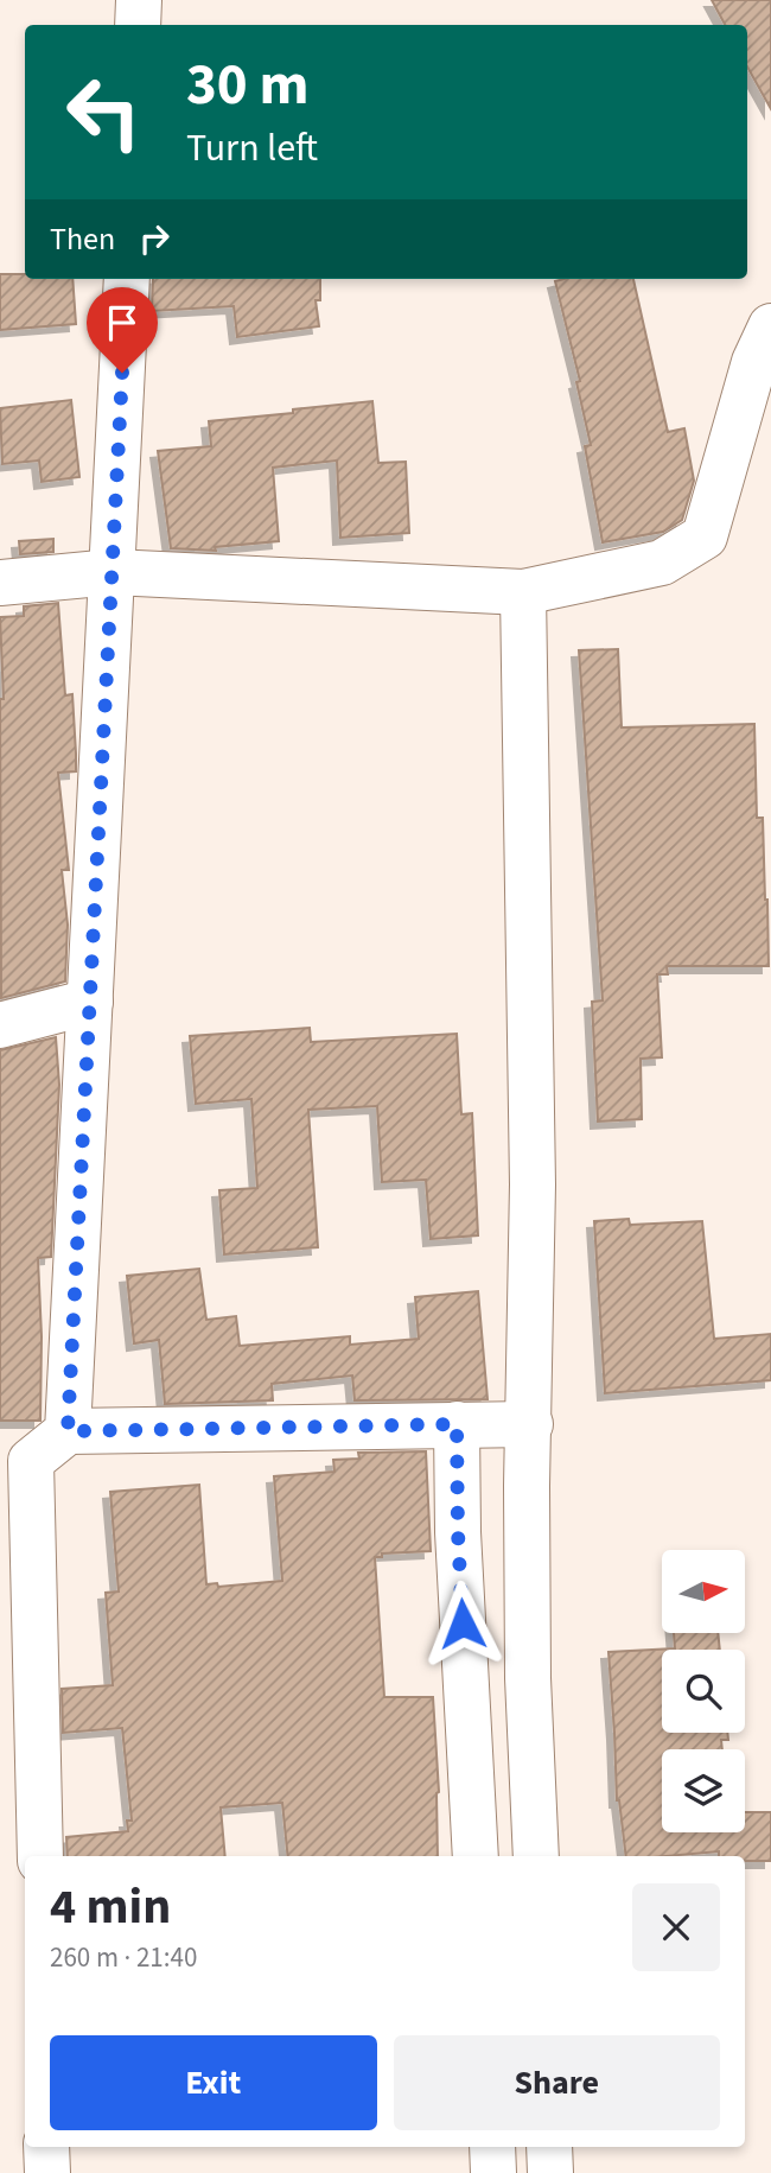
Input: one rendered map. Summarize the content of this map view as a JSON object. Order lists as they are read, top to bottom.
{
  "north": "right",
  "page": {
    "turn": ["30 m", "Turn left"],
    "then": "Then",
    "heading": ["4 min", "260 m · 21:40"],
    "buttons": ["Exit", "Share"]
  }
}
